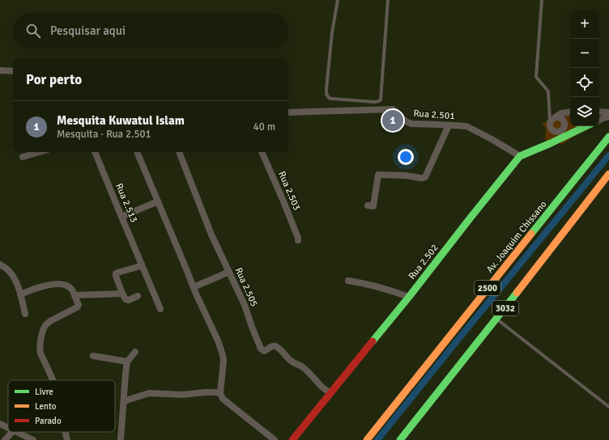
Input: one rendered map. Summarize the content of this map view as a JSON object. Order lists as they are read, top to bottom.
{
  "streets": {
    "main road": [
      "Av. Joaquim Chissano",
      "Rua 2.502",
      "2500",
      "3032"
    ],
    "street": [
      "Rua 2.501",
      "Rua 2.503",
      "Rua 2.513",
      "Rua 2.505"
    ]
  },
  "crossings": [
    ["Rua 2.501", "Rua 2.502"],
    ["Rua 2.502", "Rua 2.505"]
  ],
  "legend": ["Livre", "Lento", "Parado"],
  "page": {
    "map_buttons": ["+", "−"],
    "search": "Pesquisar aqui",
    "heading": "Por perto",
    "list": [
      {
        "mark": "1",
        "name": "Mesquita Kuwatul Islam",
        "note": "Mesquita · Rua 2.501",
        "value": "40 m"
      }
    ],
    "pins": "1"
  }
}
